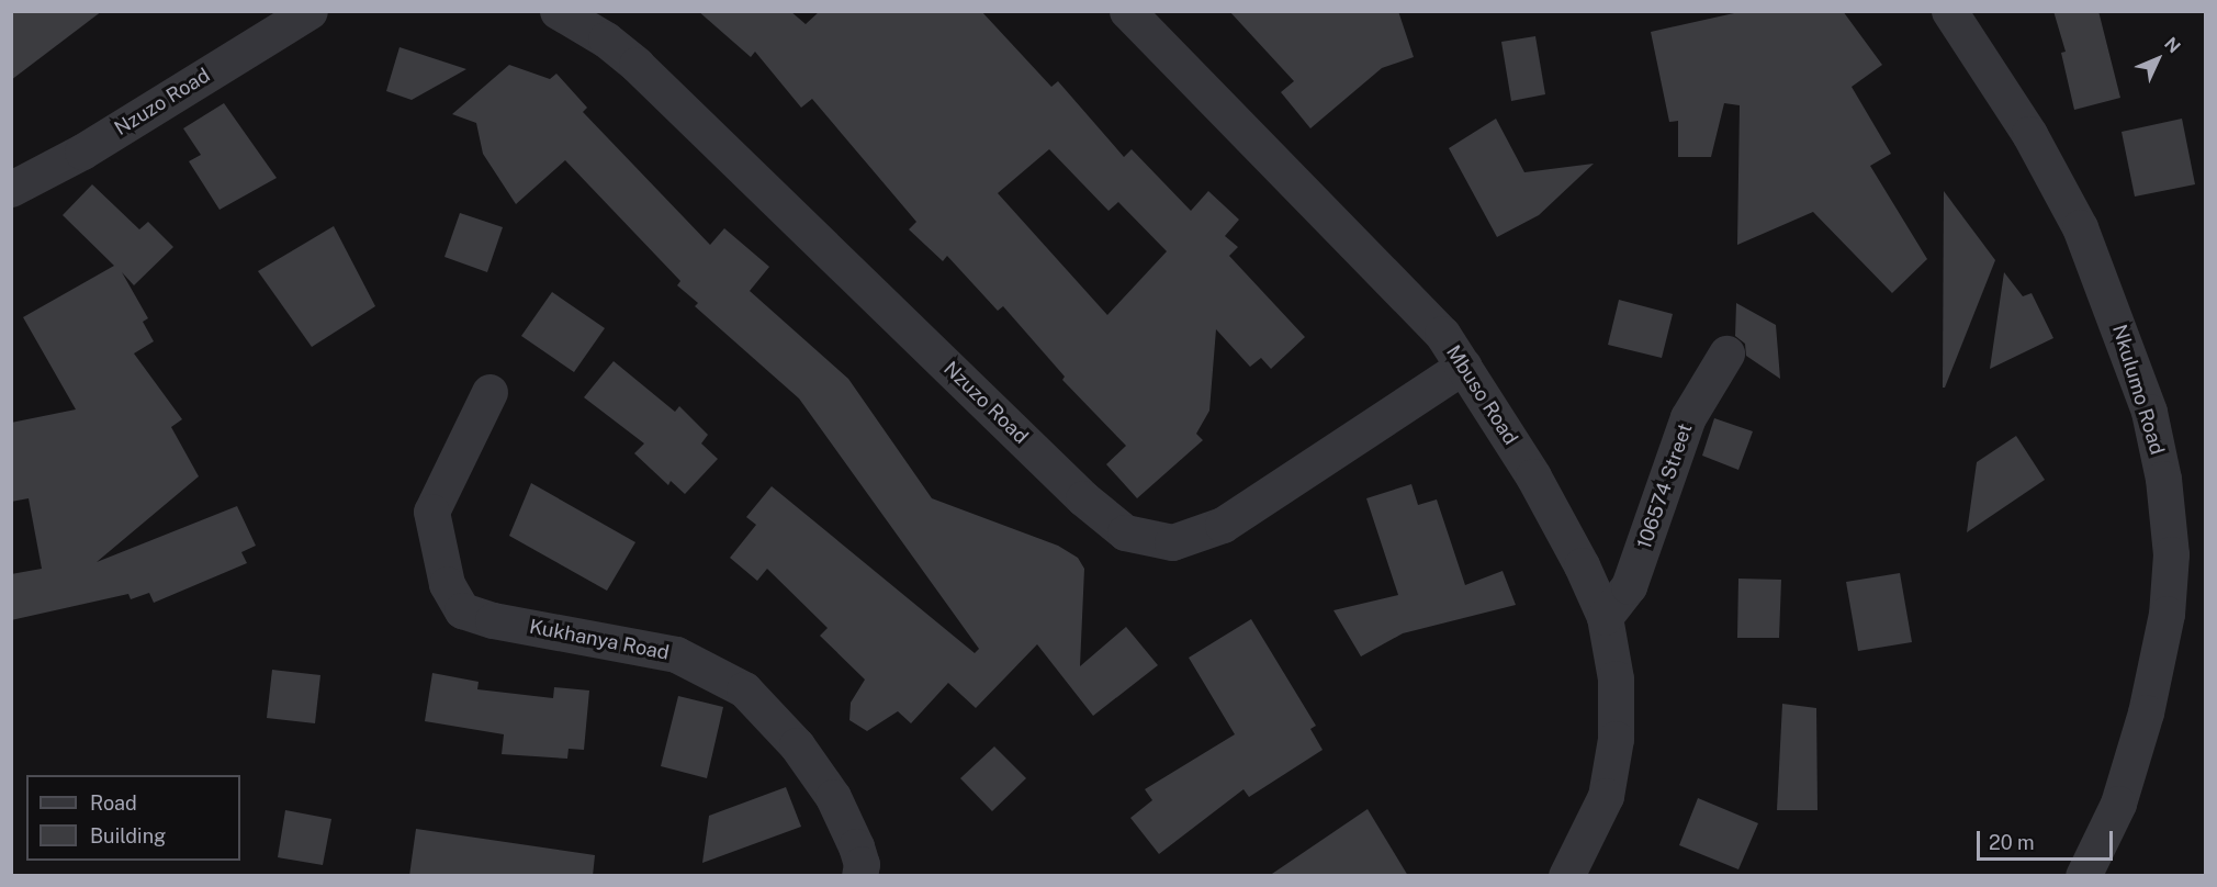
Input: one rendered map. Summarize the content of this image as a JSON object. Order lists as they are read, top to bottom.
{
  "streets": {
    "street": [
      "Nzuzo Road",
      "Nkulumo Road",
      "Mbuso Road",
      "106574 Street",
      "Kukhanya Road"
    ]
  },
  "crossings": [
    ["Nzuzo Road", "Mbuso Road"],
    ["Mbuso Road", "106574 Street"]
  ],
  "legend": ["Road", "Building"],
  "scale_bar": "20 m",
  "north": "top right"
}
